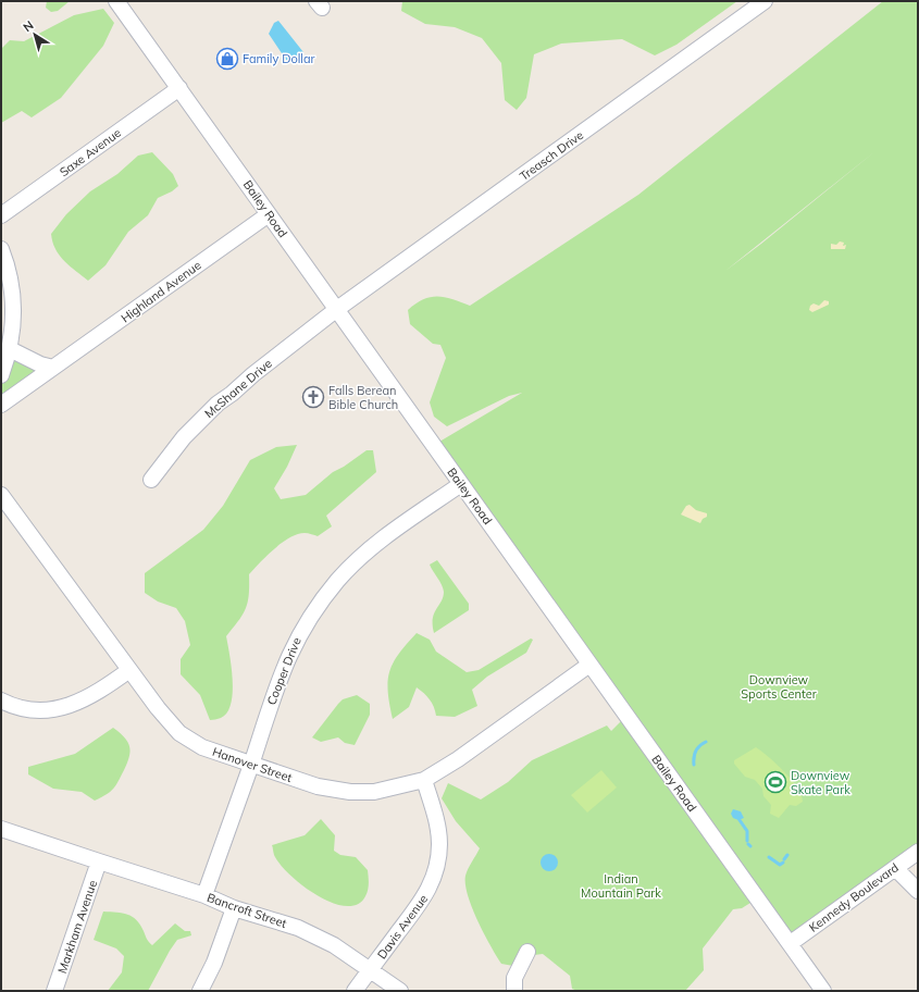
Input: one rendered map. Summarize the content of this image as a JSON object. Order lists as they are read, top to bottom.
{
  "streets": {
    "street": [
      "Saxe Avenue",
      "Treasch Drive",
      "Bailey Road",
      "Highland Avenue",
      "McShane Drive",
      "Cooper Drive",
      "Hanover Street",
      "Kennedy Boulevard",
      "Bancroft Street",
      "Markham Avenue",
      "Davis Avenue"
    ]
  },
  "crossings": [
    ["Saxe Avenue", "Bailey Road"],
    ["Treasch Drive", "Bailey Road"],
    ["Treasch Drive", "McShane Drive"],
    ["Bailey Road", "Highland Avenue"],
    ["Bailey Road", "McShane Drive"],
    ["Bailey Road", "Cooper Drive"],
    ["Bailey Road", "Hanover Street"],
    ["Bailey Road", "Kennedy Boulevard"],
    ["Cooper Drive", "Hanover Street"],
    ["Cooper Drive", "Bancroft Street"],
    ["Hanover Street", "Davis Avenue"],
    ["Bancroft Street", "Markham Avenue"],
    ["Bancroft Street", "Davis Avenue"]
  ],
  "parks": ["Downview Sports Center", "Indian Mountain Park"],
  "places": {
    "shop": ["Family Dollar"],
    "church": ["Falls Berean Bible Church"],
    "sports": ["Downview Skate Park"]
  },
  "north": "top left"
}
